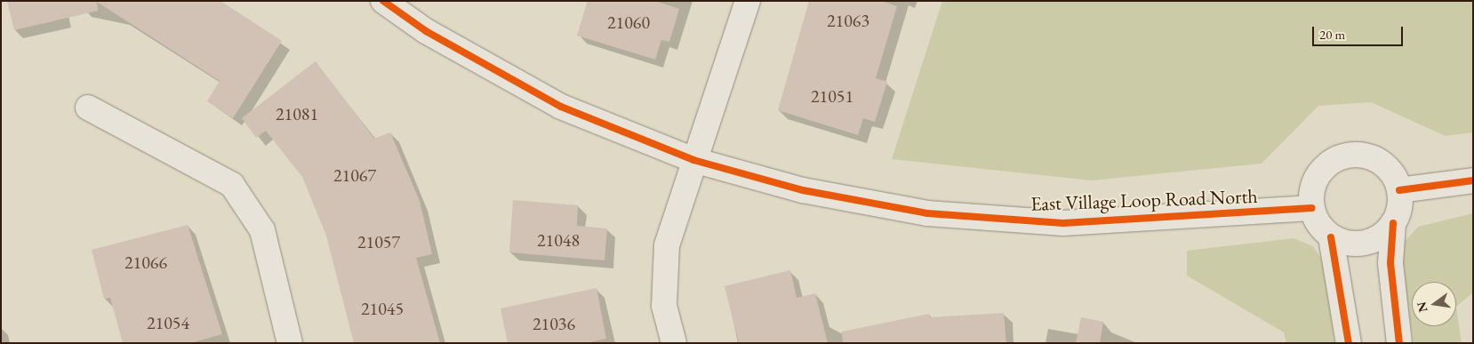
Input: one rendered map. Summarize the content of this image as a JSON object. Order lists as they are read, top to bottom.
{
  "streets": {
    "street": ["East Village Loop Road North"]
  },
  "house_numbers": [
    "21063",
    "21060",
    "21051",
    "21081",
    "21067",
    "21048",
    "21057",
    "21066",
    "21045",
    "21054",
    "21036"
  ],
  "scale_bar": "20 m",
  "north": "left"
}
